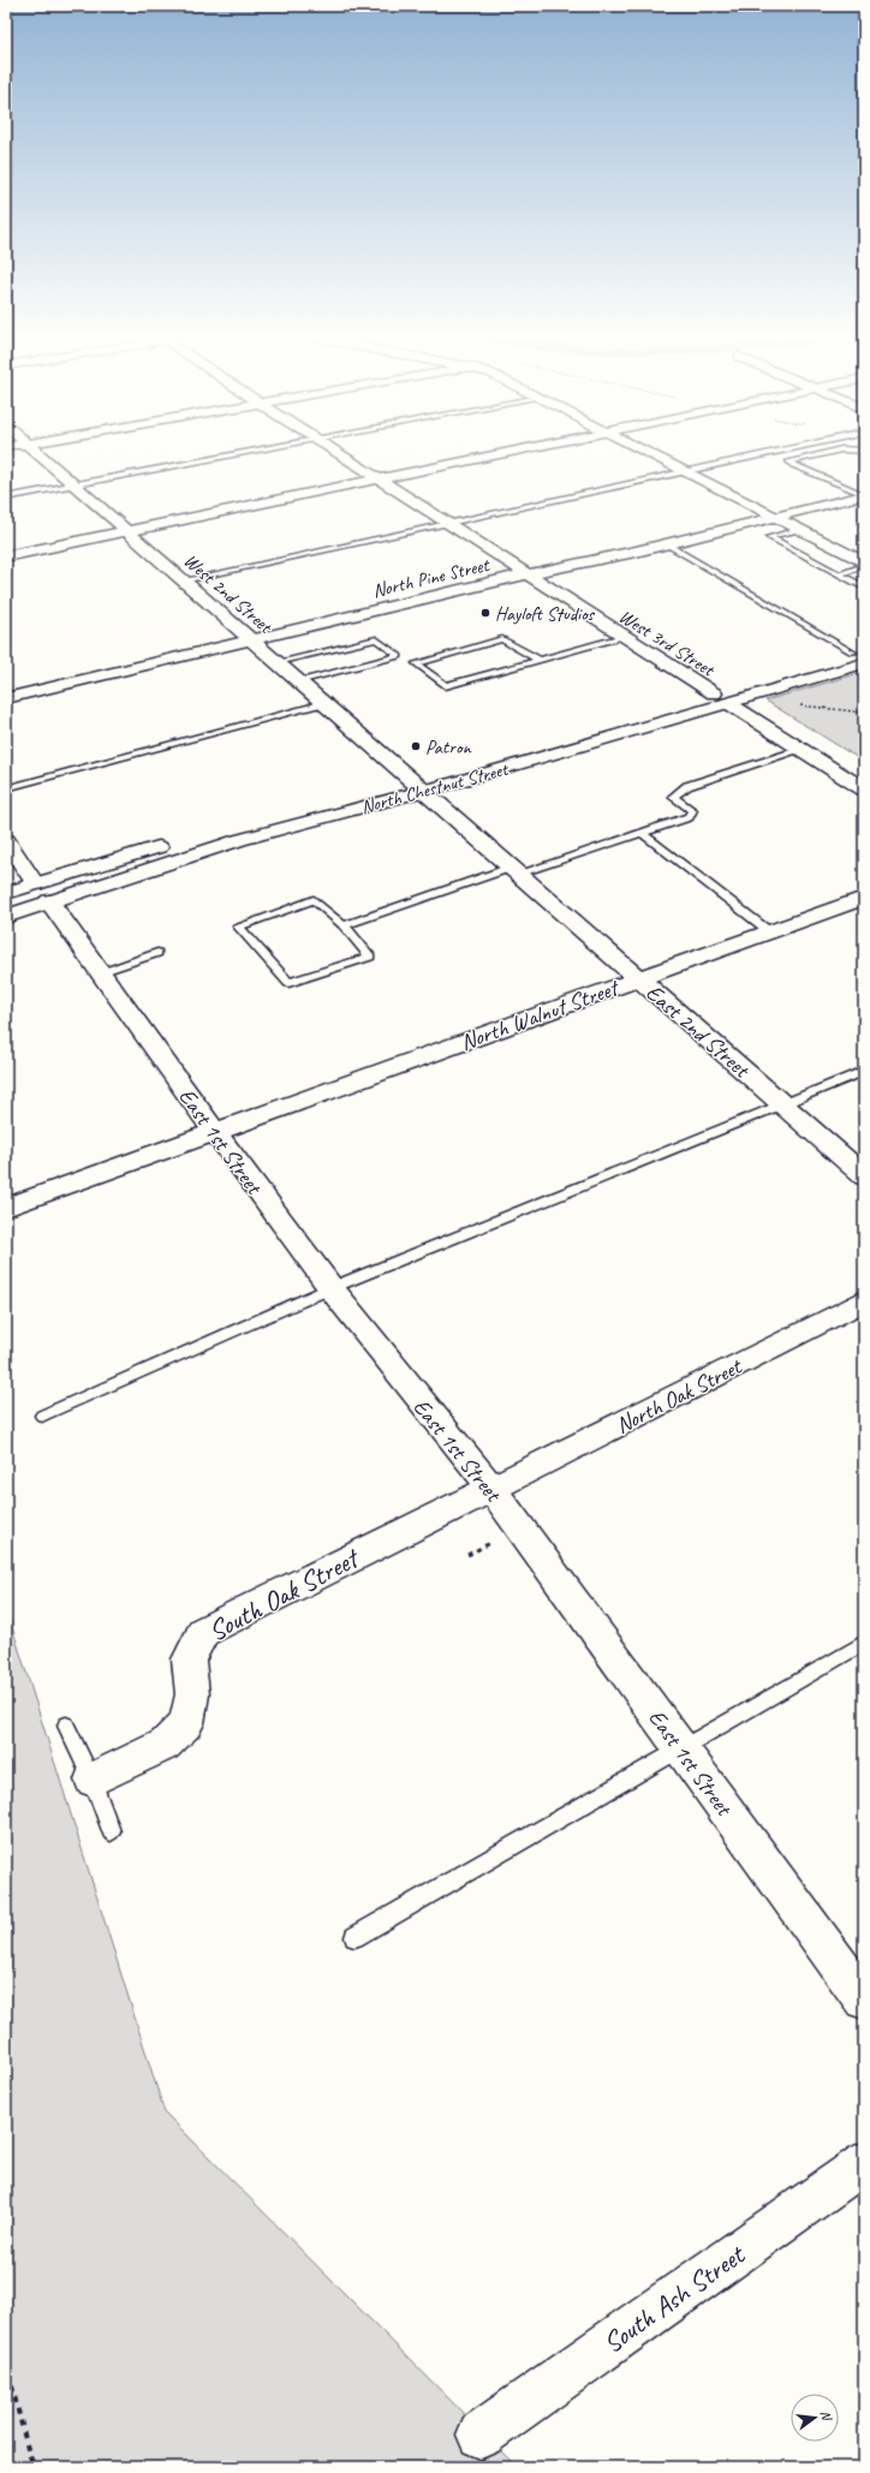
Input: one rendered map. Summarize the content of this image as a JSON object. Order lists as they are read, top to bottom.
{
  "streets": {
    "street": [
      "North Pine Street",
      "West 2nd Street",
      "West 3rd Street",
      "North Chestnut Street",
      "North Walnut Street",
      "East 2nd Street",
      "East 1st Street",
      "North Oak Street",
      "South Oak Street",
      "South Ash Street"
    ]
  },
  "crossings": [
    ["North Pine Street", "West 2nd Street"],
    ["North Pine Street", "West 3rd Street"],
    ["West 2nd Street", "North Chestnut Street"],
    ["West 2nd Street", "East 2nd Street"],
    ["West 3rd Street", "North Chestnut Street"],
    ["North Chestnut Street", "East 2nd Street"],
    ["North Chestnut Street", "East 1st Street"],
    ["North Walnut Street", "East 2nd Street"],
    ["North Walnut Street", "East 1st Street"],
    ["East 1st Street", "North Oak Street"],
    ["East 1st Street", "South Oak Street"],
    ["North Oak Street", "South Oak Street"]
  ],
  "places": ["Hayloft Studios", "Patron"],
  "north": "right"
}
